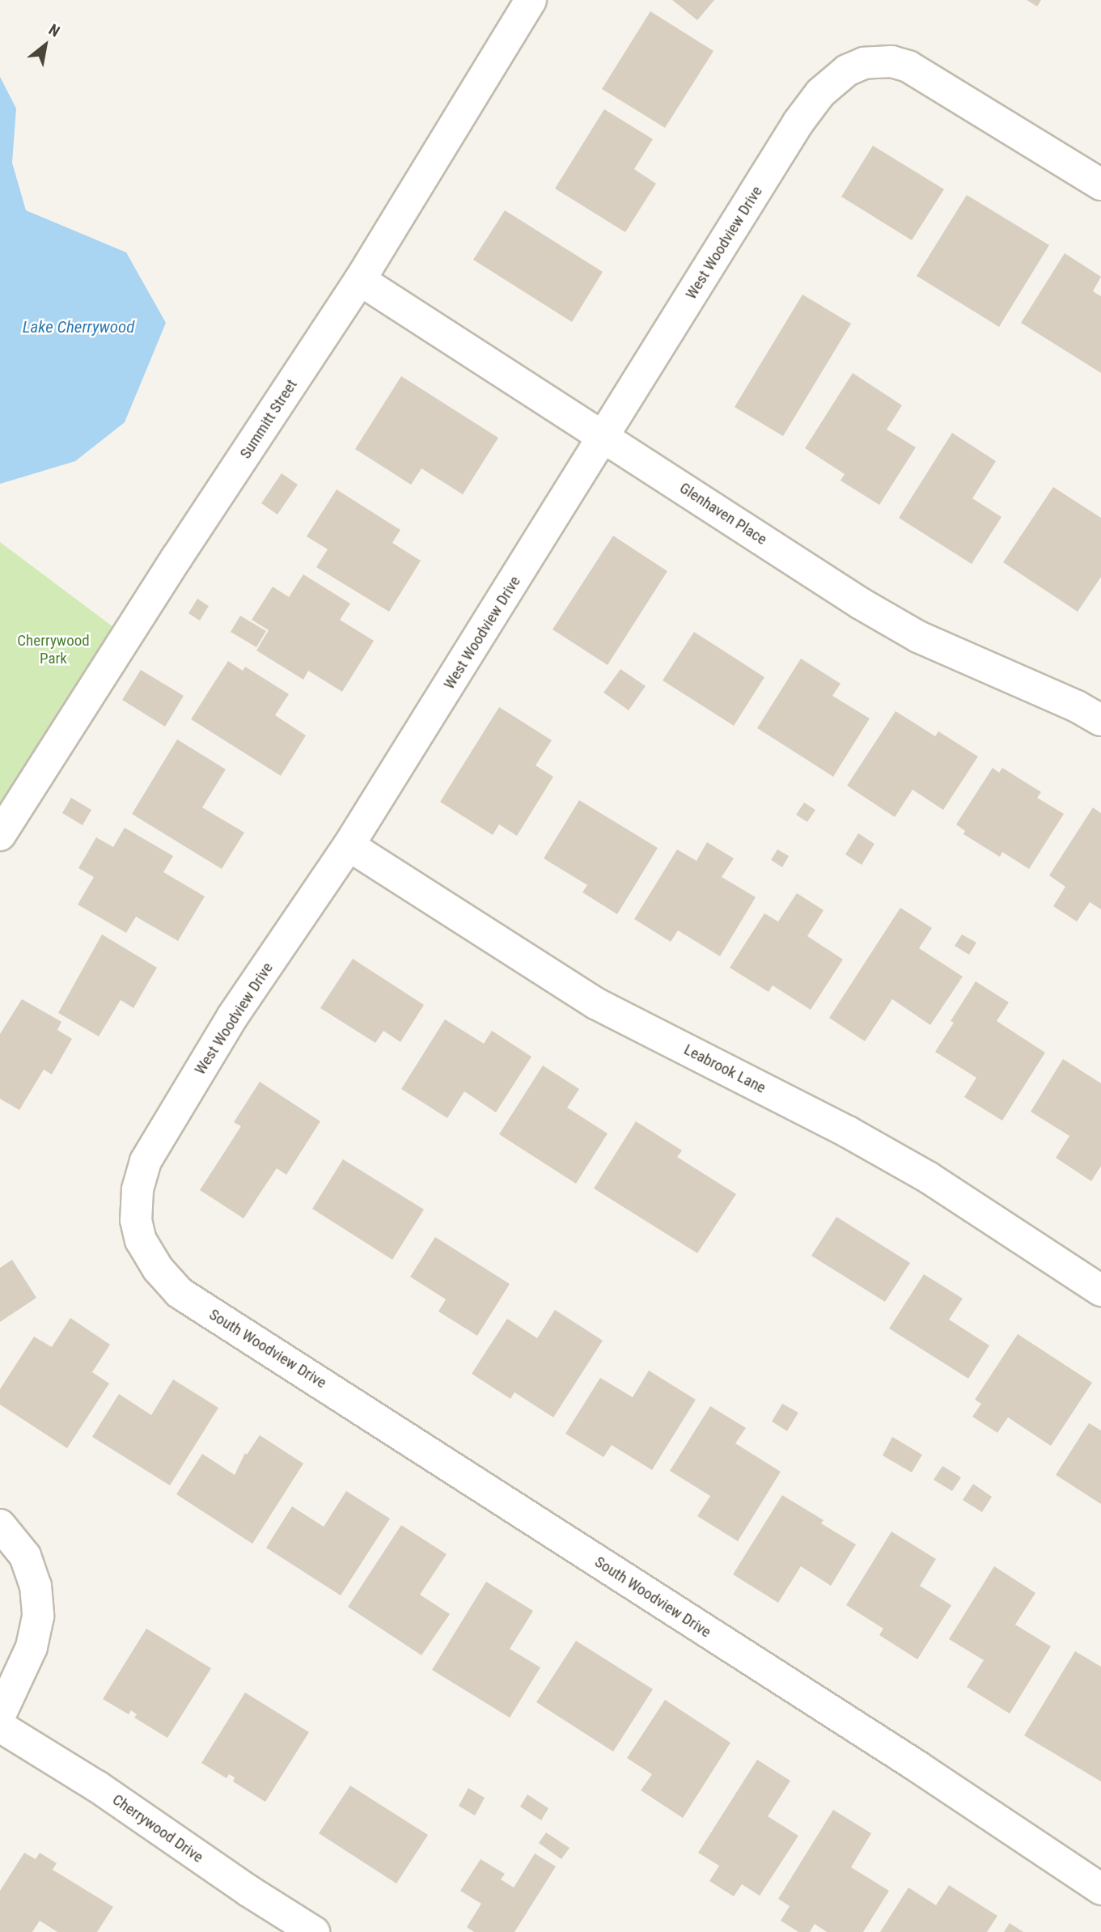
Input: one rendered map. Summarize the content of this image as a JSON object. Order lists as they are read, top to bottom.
{
  "streets": {
    "street": [
      "West Woodview Drive",
      "Summitt Street",
      "Glenhaven Place",
      "Leabrook Lane",
      "South Woodview Drive",
      "Cherrywood Drive"
    ]
  },
  "crossings": [
    ["West Woodview Drive", "Glenhaven Place"],
    ["West Woodview Drive", "Leabrook Lane"],
    ["West Woodview Drive", "South Woodview Drive"],
    ["Summitt Street", "Glenhaven Place"]
  ],
  "water": ["Lake Cherrywood"],
  "parks": ["Cherrywood Park"],
  "north": "top right"
}
